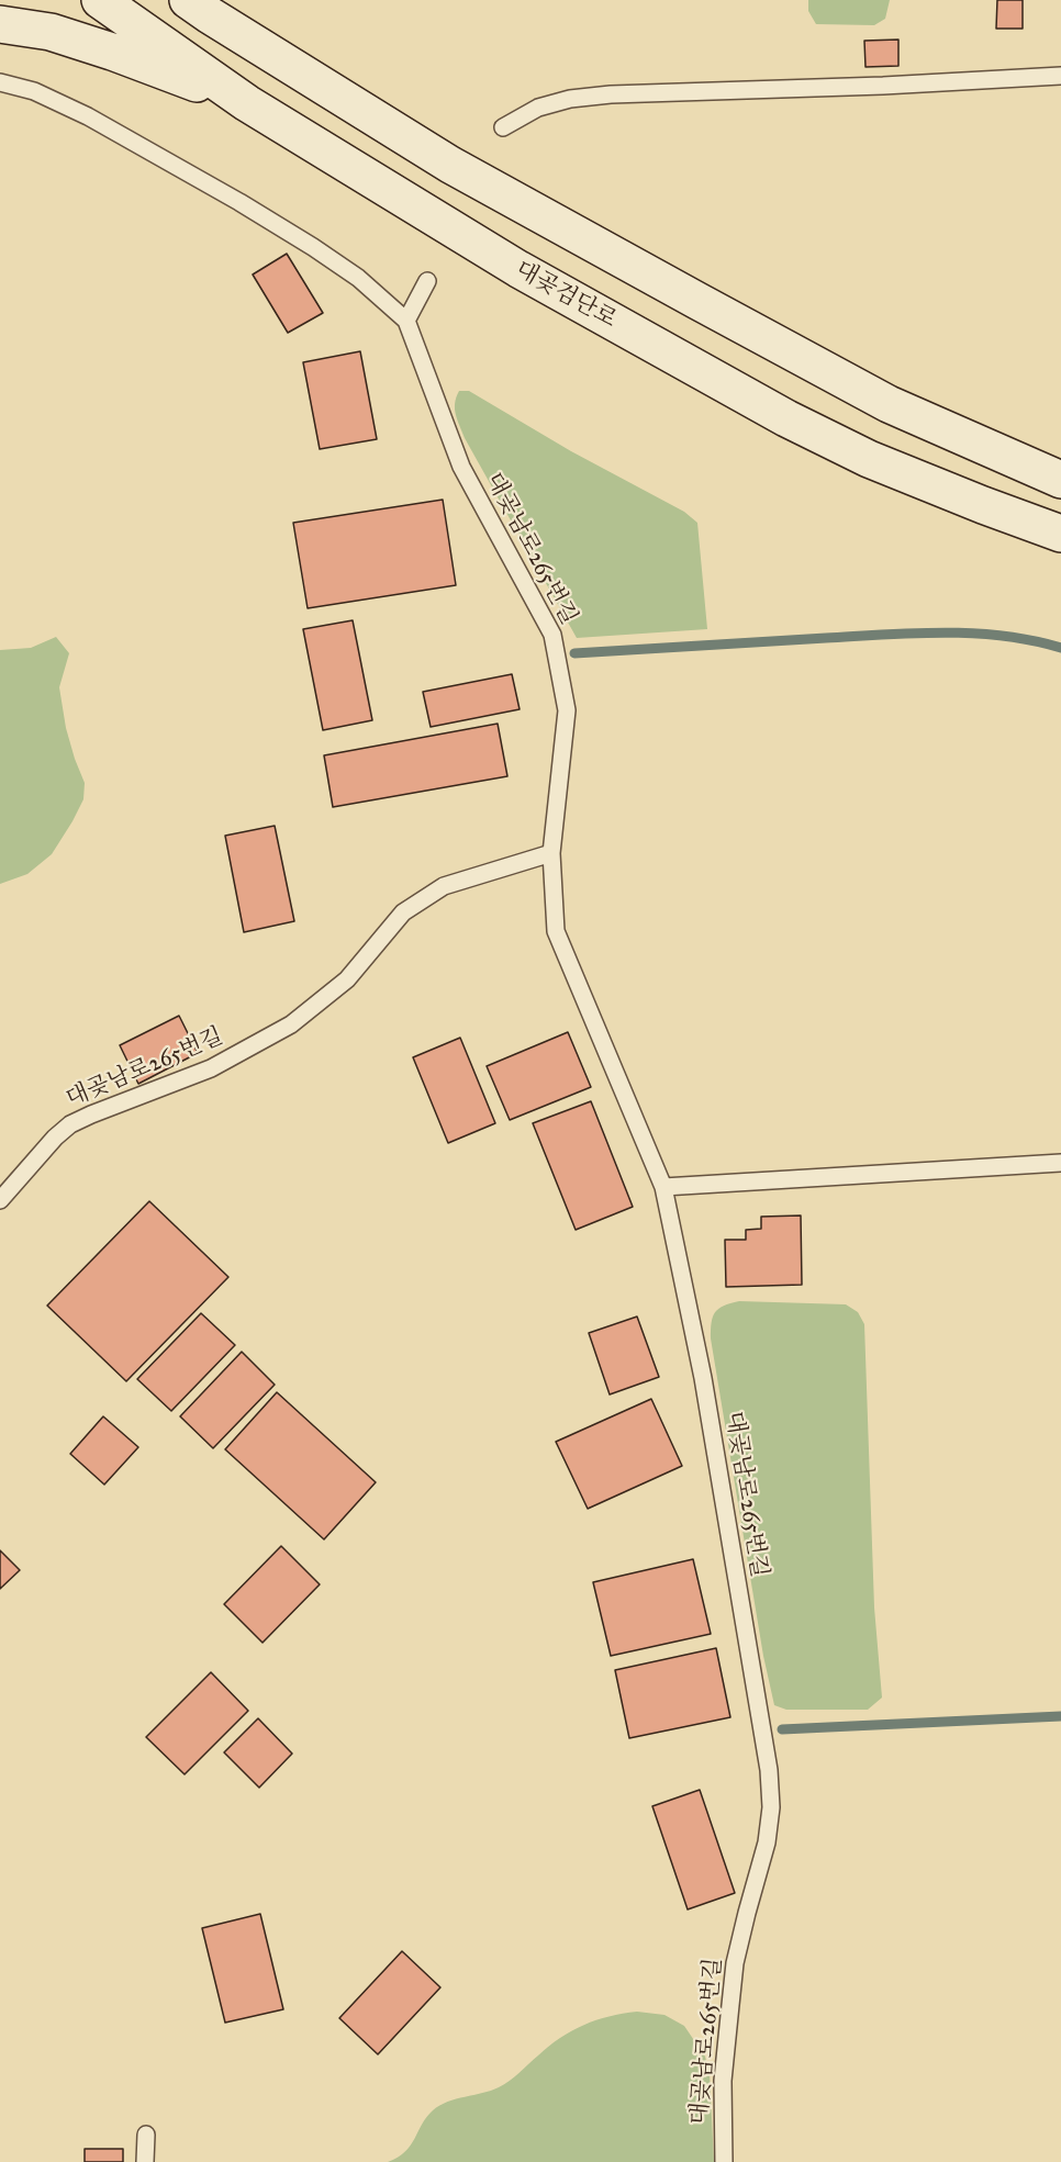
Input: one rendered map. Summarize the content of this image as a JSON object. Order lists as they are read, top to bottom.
{
  "streets": {
    "main road": ["대곶검단로"],
    "lane": ["대곶남로265번길"]
  }
}
